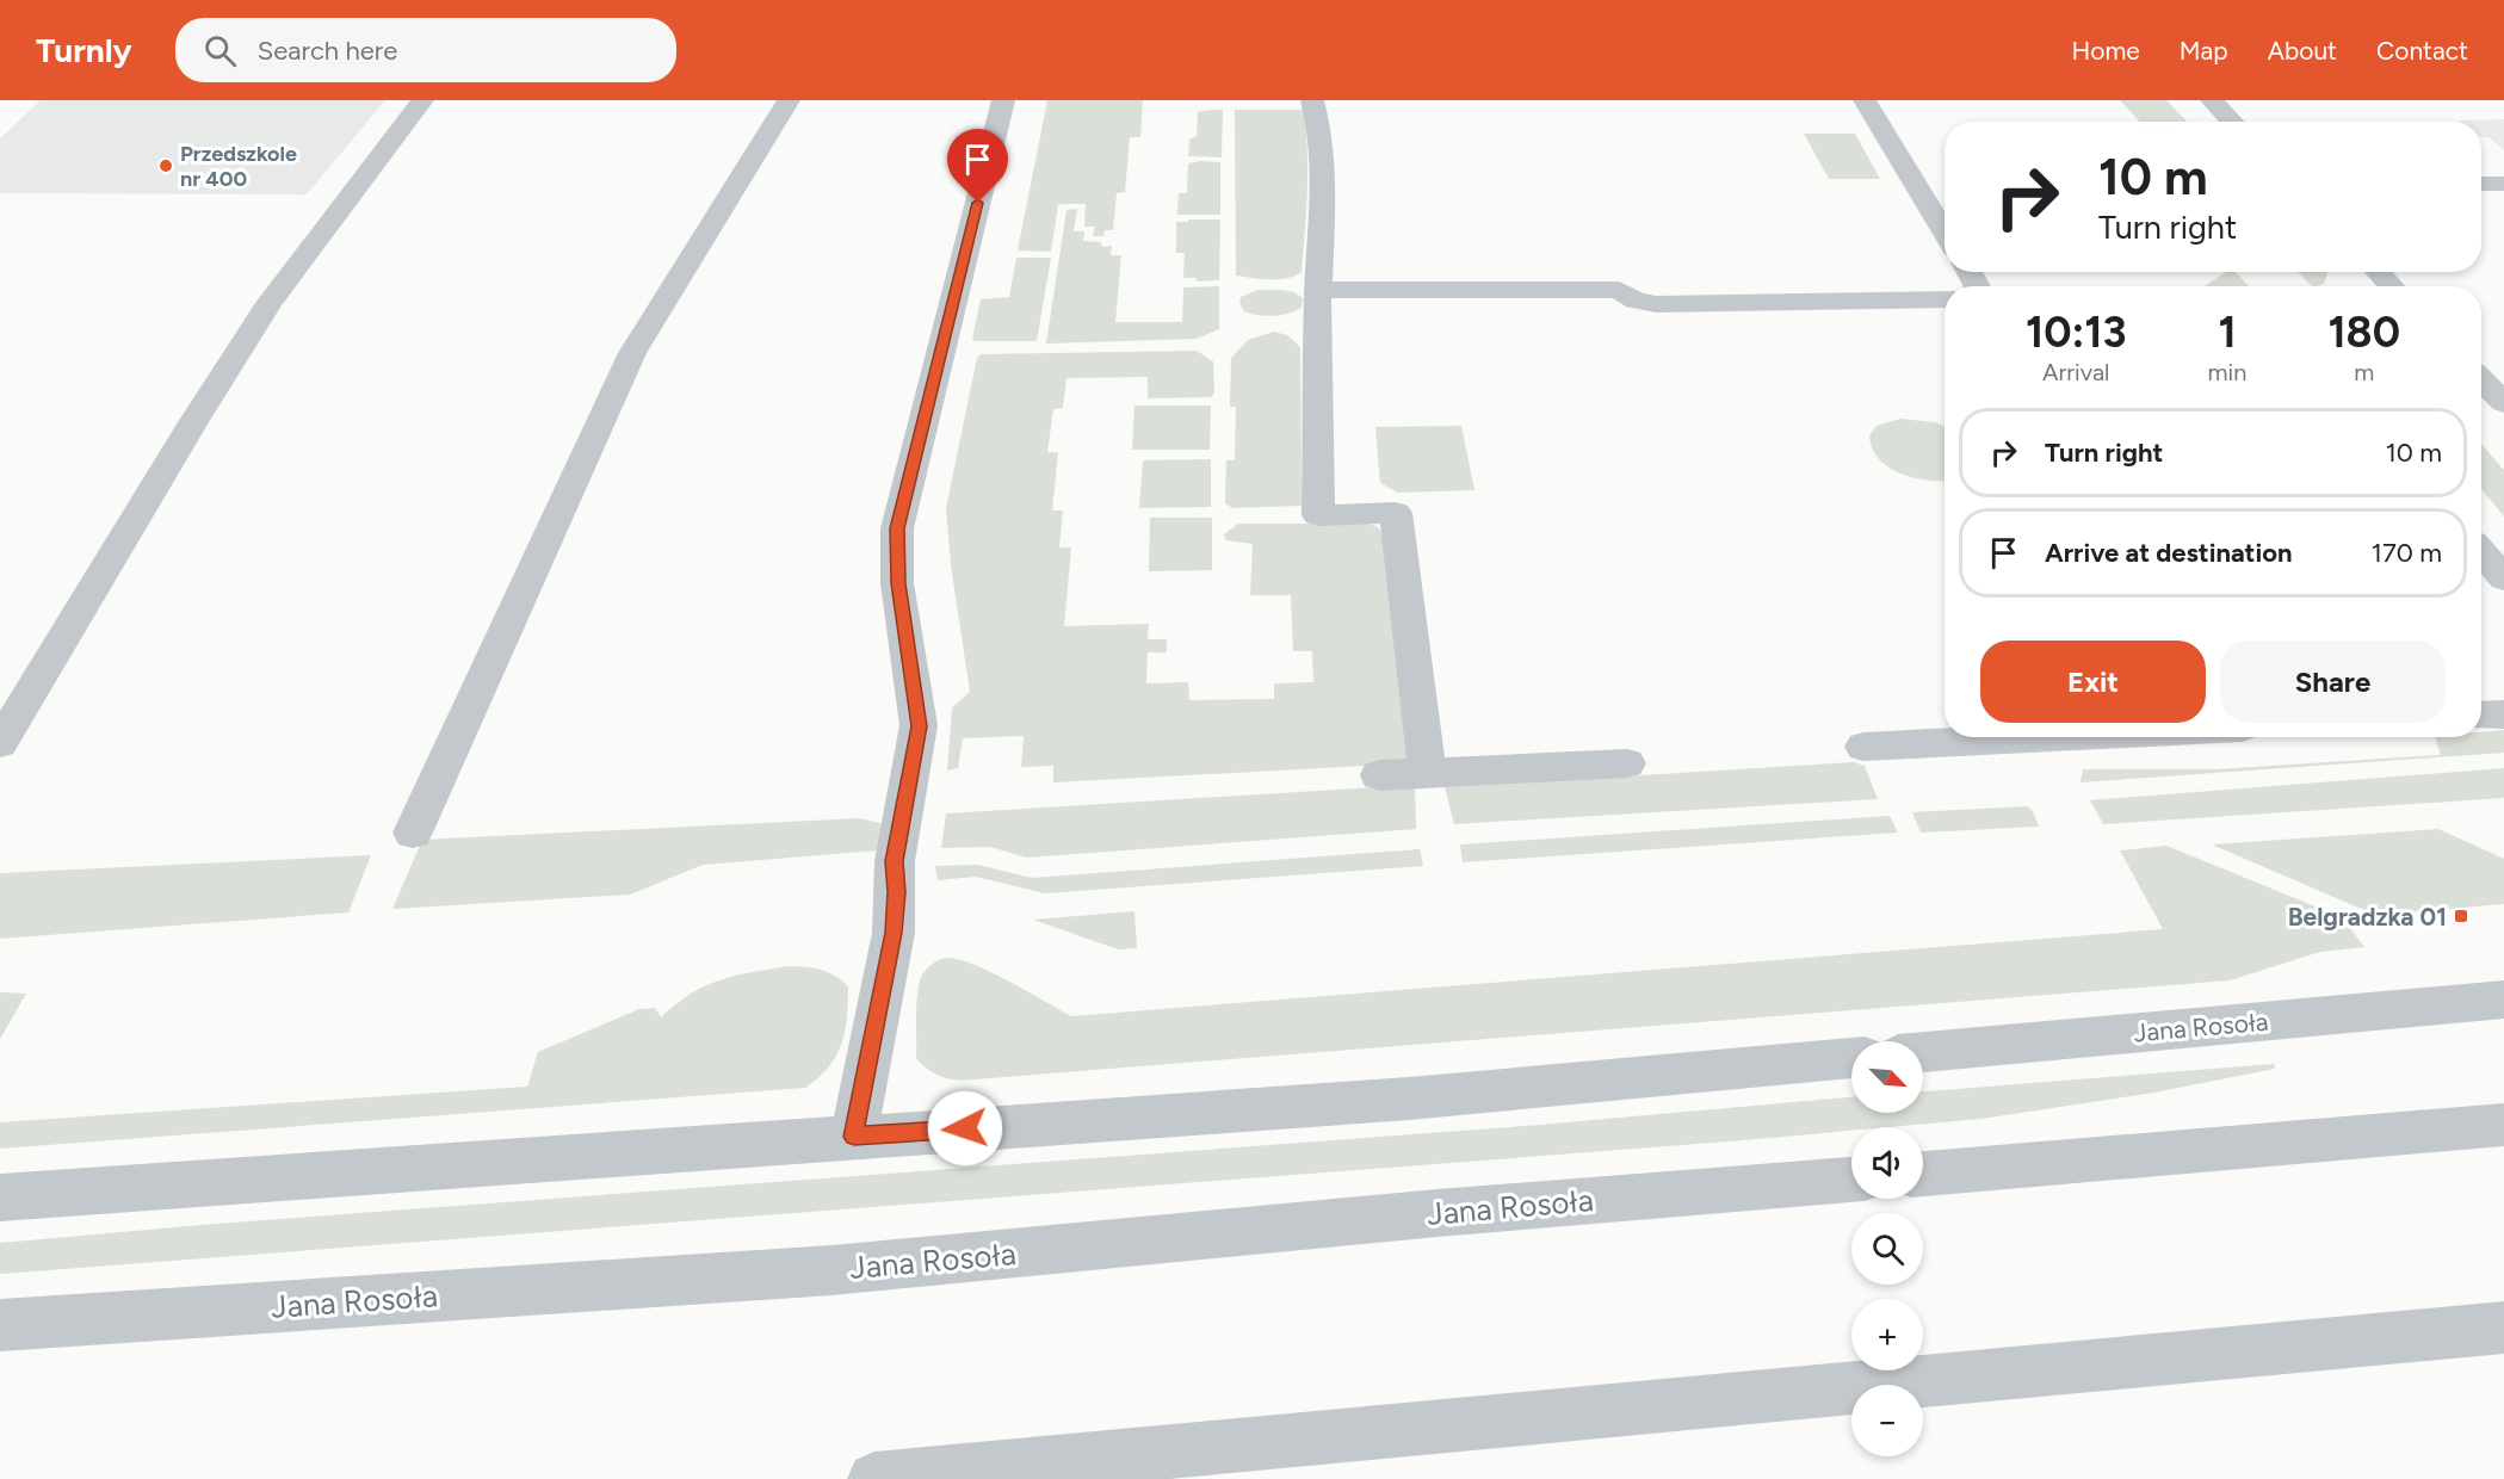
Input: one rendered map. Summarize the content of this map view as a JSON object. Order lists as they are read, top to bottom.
{
  "streets": {
    "street": ["Jana Rosoła"]
  },
  "places": {
    "other": ["Przedszkole nr 400"],
    "transit": ["Belgradzka 01"]
  },
  "north": "bottom right",
  "page": {
    "header": "Turnly",
    "search": "Search here",
    "nav": [
      "Home",
      "Map",
      "About",
      "Contact"
    ],
    "turn": ["10 m", "Turn right"],
    "eta": [
      "10:13",
      "Arrival",
      "1",
      "min",
      "180",
      "m"
    ],
    "list": [
      {
        "name": "Turn right",
        "value": "10 m"
      },
      {
        "name": "Arrive at destination",
        "value": "170 m"
      }
    ],
    "buttons": ["Exit", "Share"],
    "map_buttons": ["+", "−"]
  }
}
